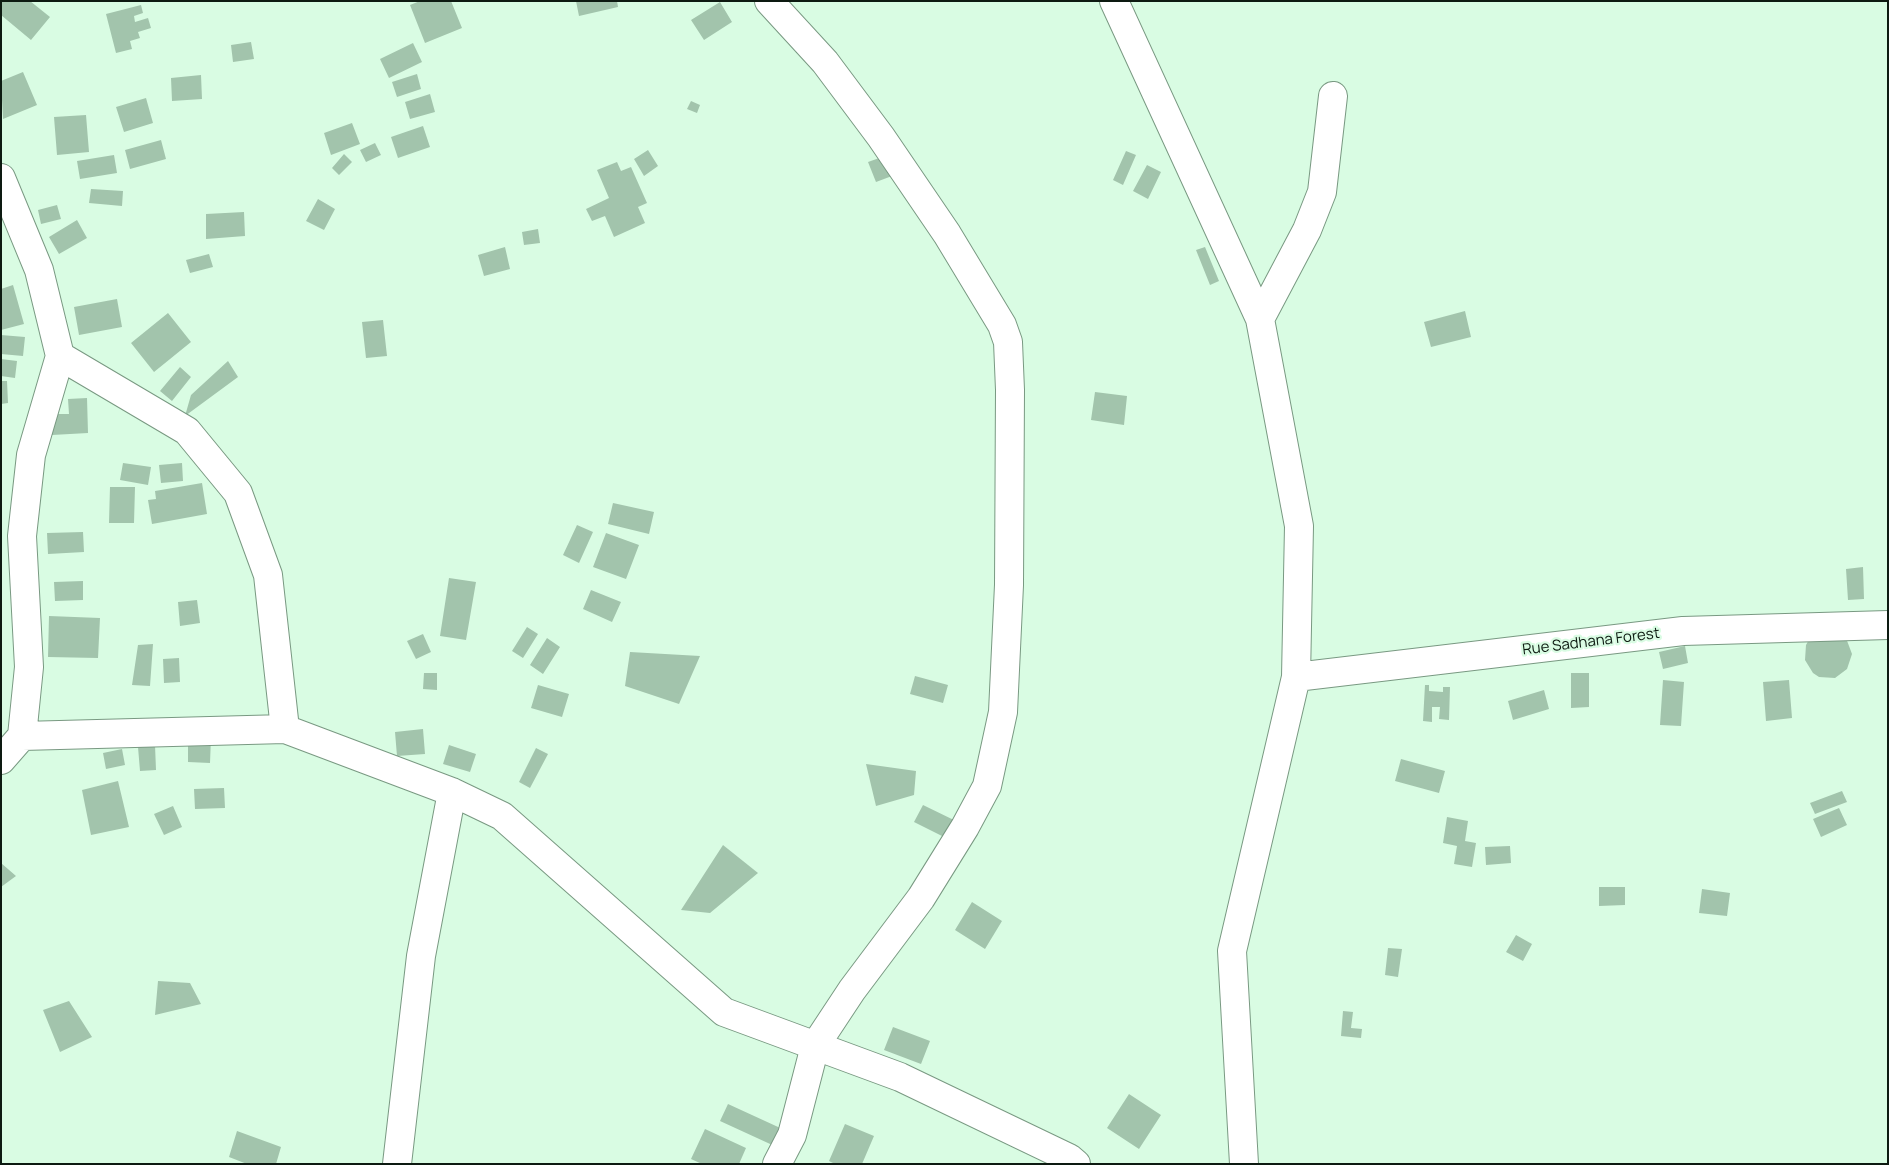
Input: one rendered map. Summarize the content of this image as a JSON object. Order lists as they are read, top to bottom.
{
  "streets": {
    "street": ["Rue Sadhana Forest"]
  }
}
